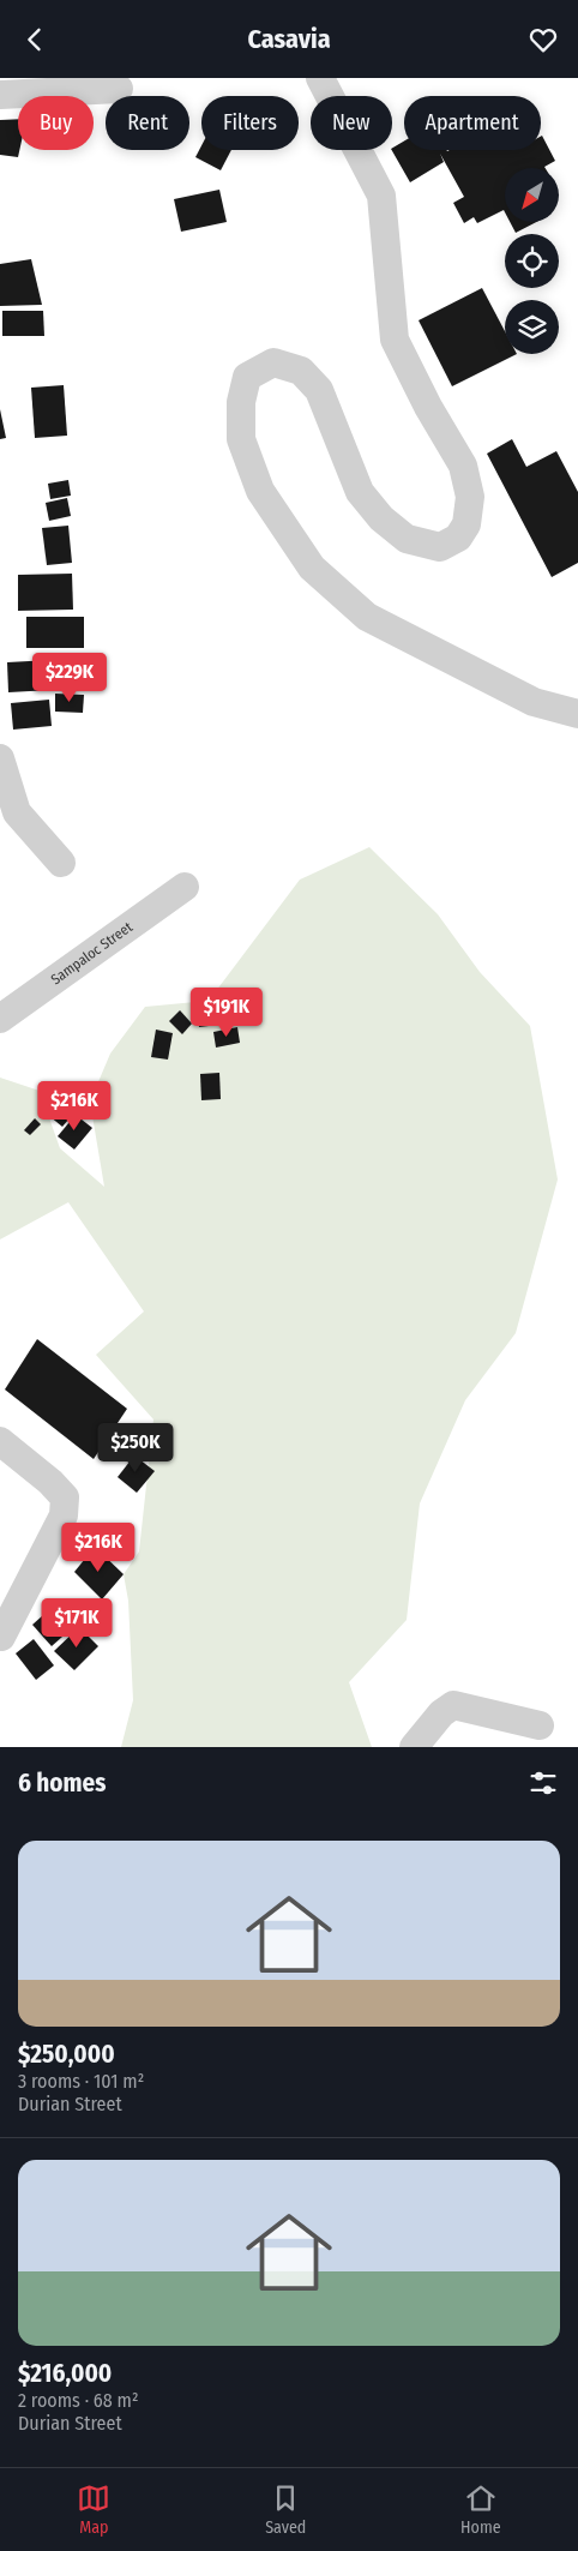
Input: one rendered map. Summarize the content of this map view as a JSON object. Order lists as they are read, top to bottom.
{
  "streets": {
    "street": ["Sampaloc Street"]
  },
  "north": "bottom left",
  "page": {
    "header": "Casavia",
    "chip": [
      "Buy",
      "Rent",
      "Filters",
      "New",
      "Apartment"
    ],
    "price": [
      "$229K",
      "$191K",
      "$216K",
      "$250K",
      "$216K",
      "$171K"
    ],
    "heading": "6 homes",
    "list": [
      {
        "name": "$250,000",
        "note": "3 rooms · 101 m² · Durian Street"
      },
      {
        "name": "$216,000",
        "note": "2 rooms · 68 m² · Durian Street"
      }
    ],
    "tabs": ["Map", "Saved", "Home"]
  }
}
